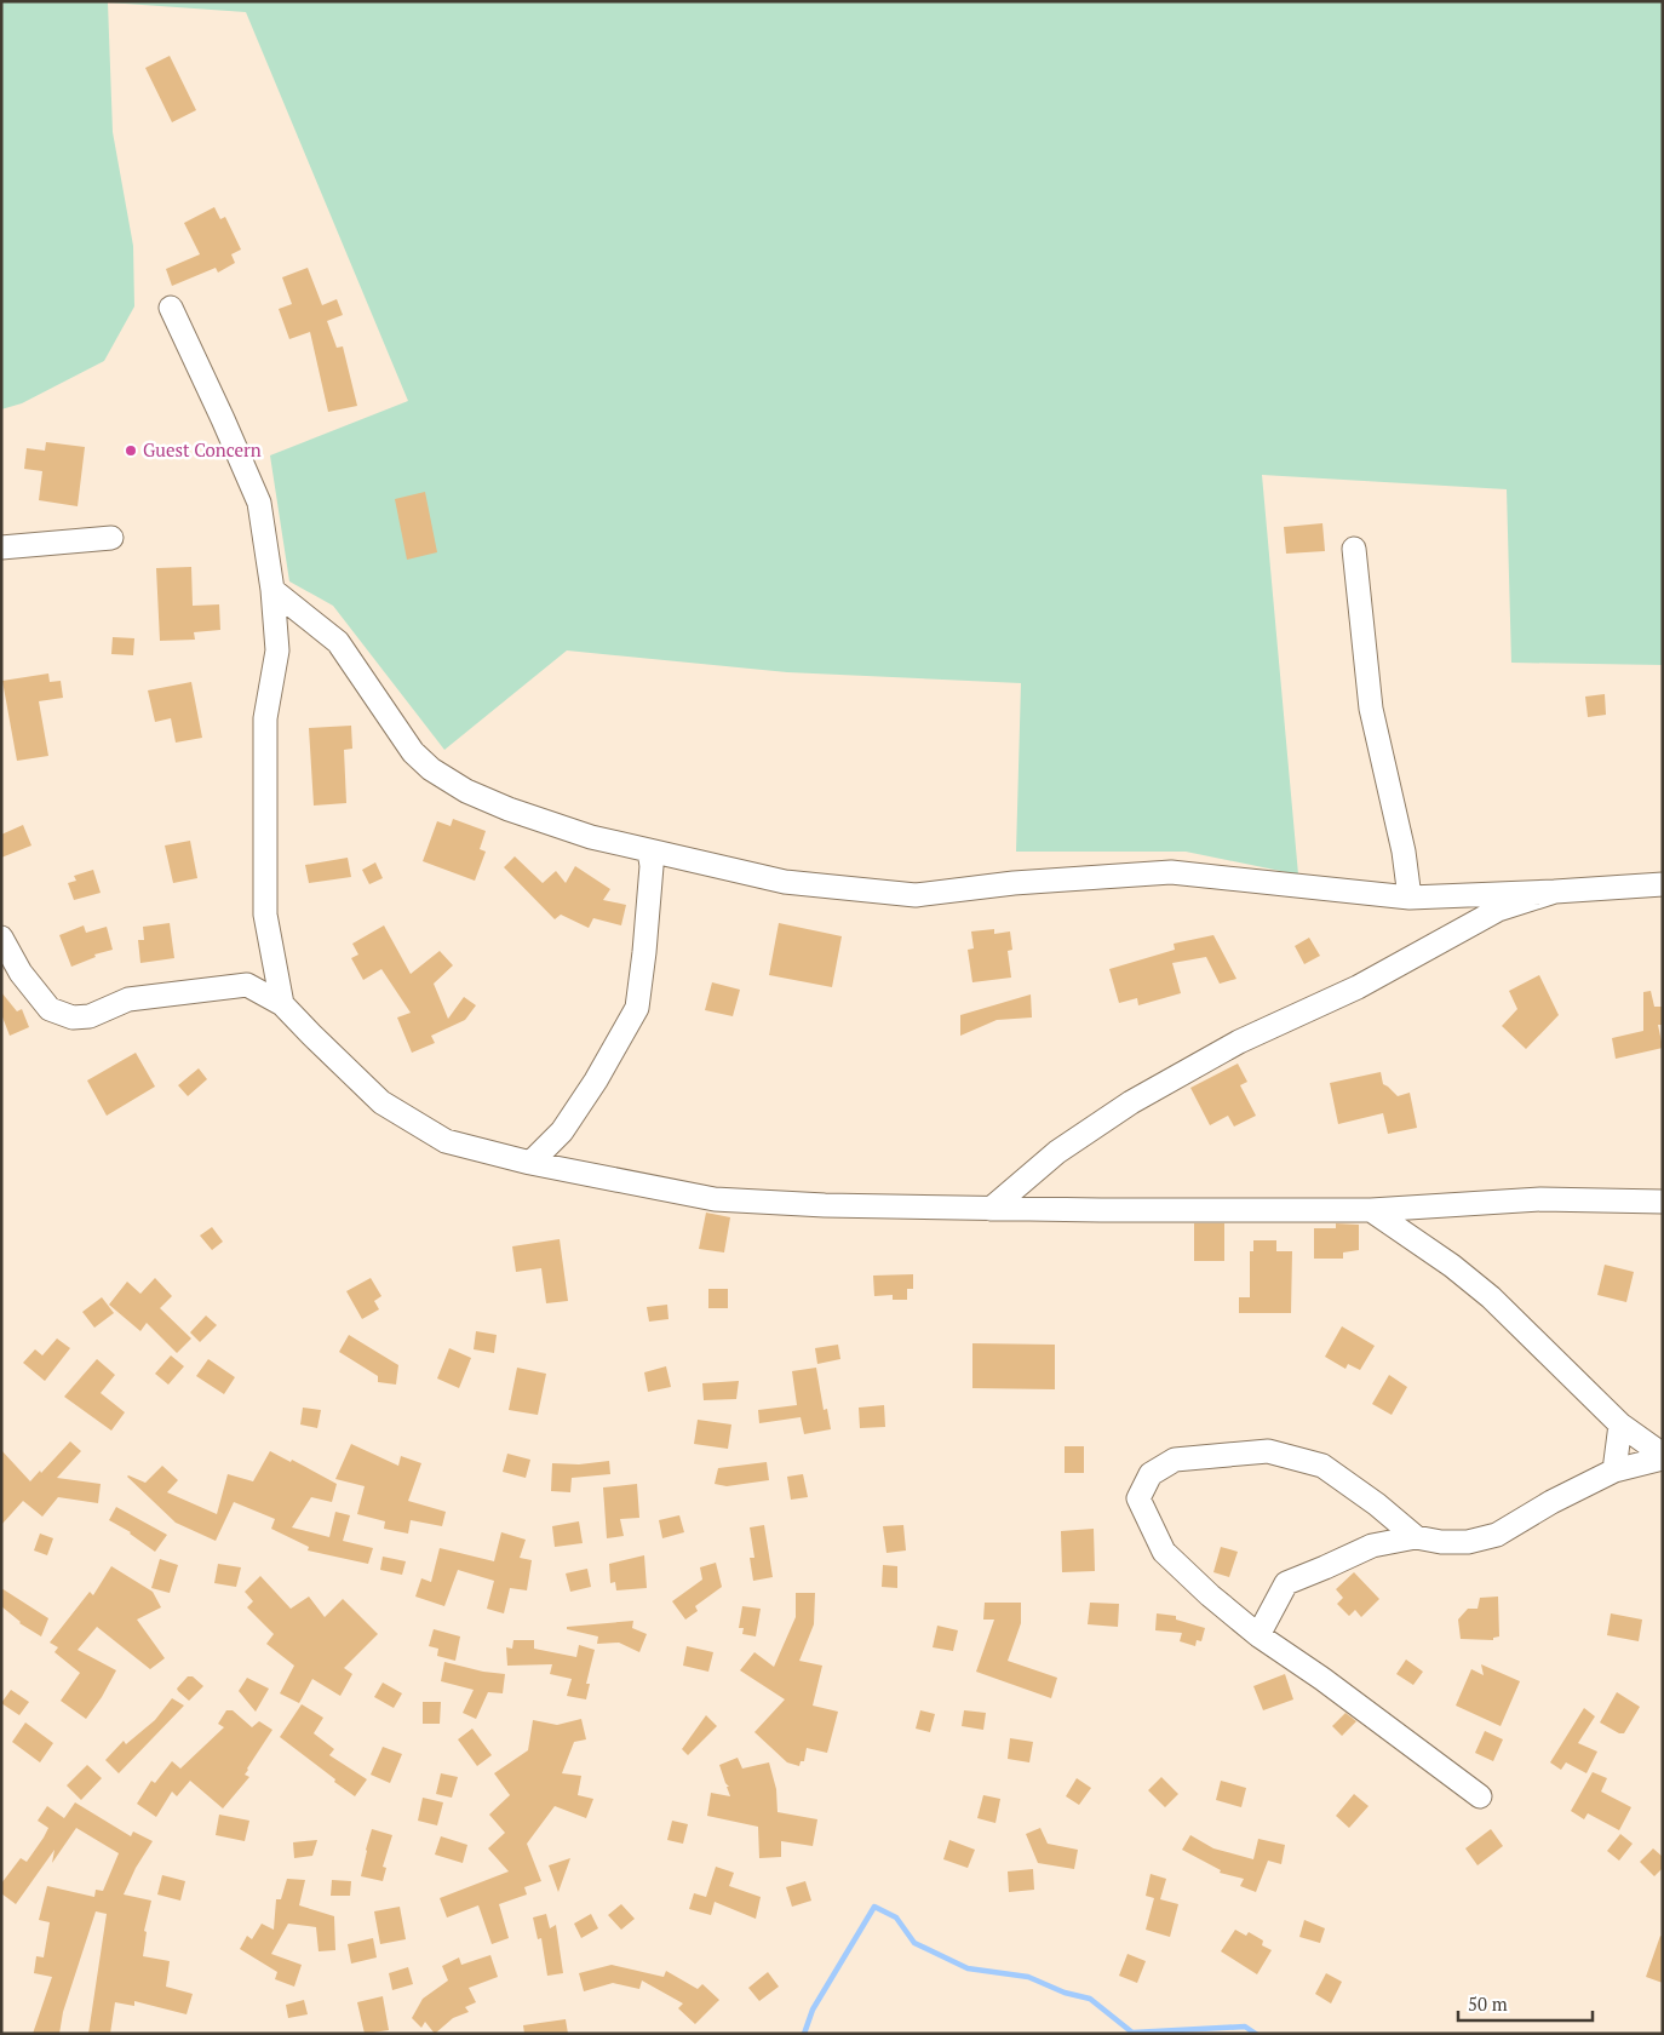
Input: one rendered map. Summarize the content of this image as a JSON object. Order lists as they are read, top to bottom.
{
  "places": ["Guest Concern"],
  "scale_bar": "50 m"
}
